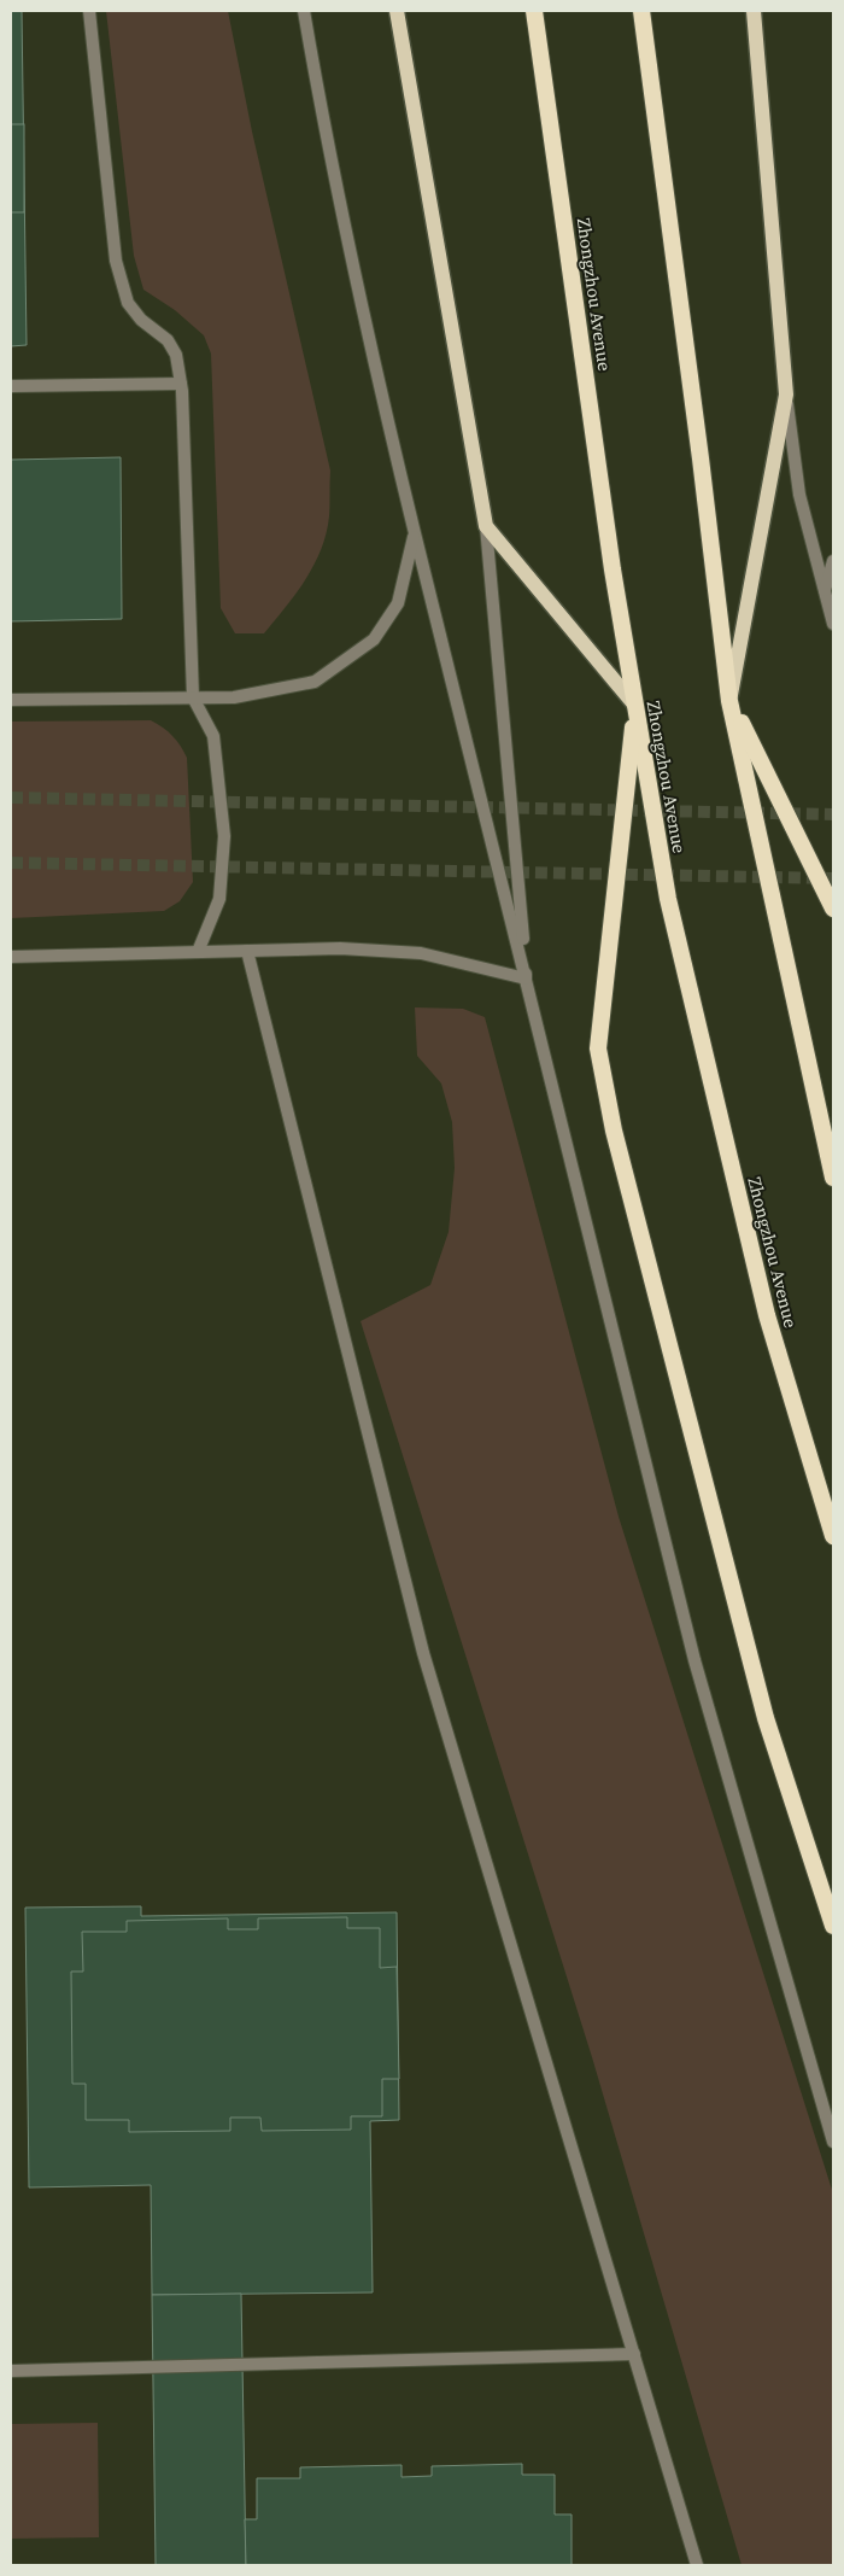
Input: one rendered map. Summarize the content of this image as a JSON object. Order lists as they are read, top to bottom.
{
  "streets": {
    "highway": ["Zhongzhou Avenue"]
  }
}
